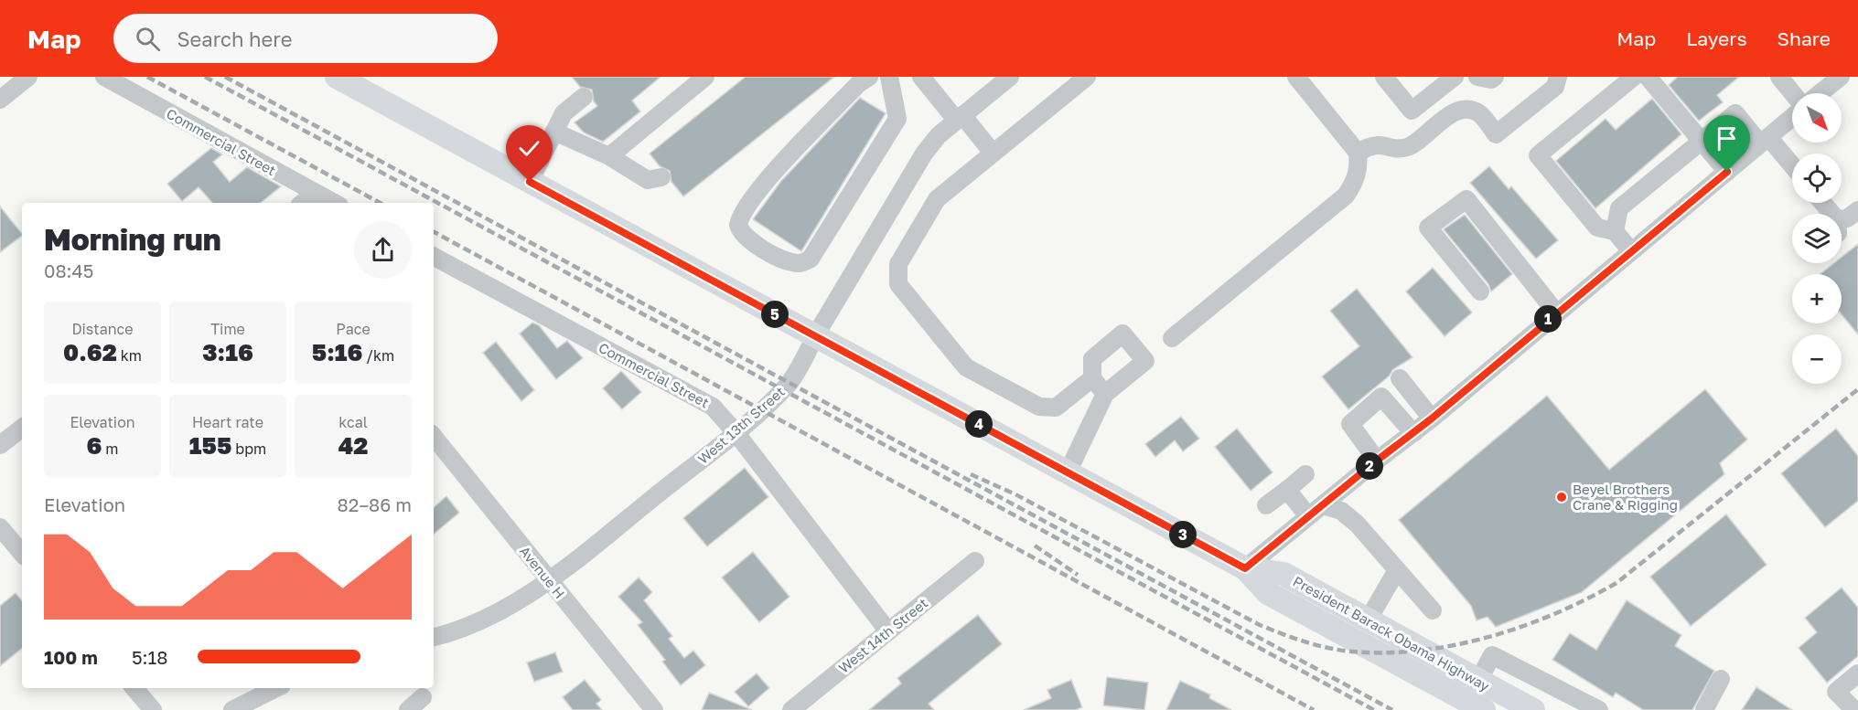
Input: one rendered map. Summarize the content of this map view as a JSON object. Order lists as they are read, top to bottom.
{
  "streets": {
    "main road": ["President Barack Obama Highway"],
    "street": [
      "Commercial Street",
      "West 13th Street",
      "Avenue H",
      "West 14th Street"
    ]
  },
  "crossings": [
    ["Commercial Street", "West 13th Street"],
    ["Commercial Street", "West 14th Street"],
    ["West 13th Street", "Avenue H"],
    ["West 13th Street", "President Barack Obama Highway"]
  ],
  "places": ["Beyel Brothers Crane & Rigging"],
  "north": "bottom right",
  "page": {
    "header": "Map",
    "search": "Search here",
    "nav": ["Map", "Layers", "Share"],
    "map_buttons": ["+", "−"],
    "heading": ["Morning run", "08:45"],
    "stats": [
      ["Distance", "0.62 km"],
      ["Time", "3:16"],
      ["Pace", "5:16 /km"],
      ["Elevation", "6 m"],
      ["Heart rate", "155 bpm"],
      ["kcal", "42"]
    ],
    "pins": [
      "5",
      "1",
      "4",
      "2",
      "3"
    ],
    "chart": ["Elevation", "82–86 m"],
    "list": [
      {
        "name": "100 m",
        "note": "5:18"
      }
    ]
  }
}
